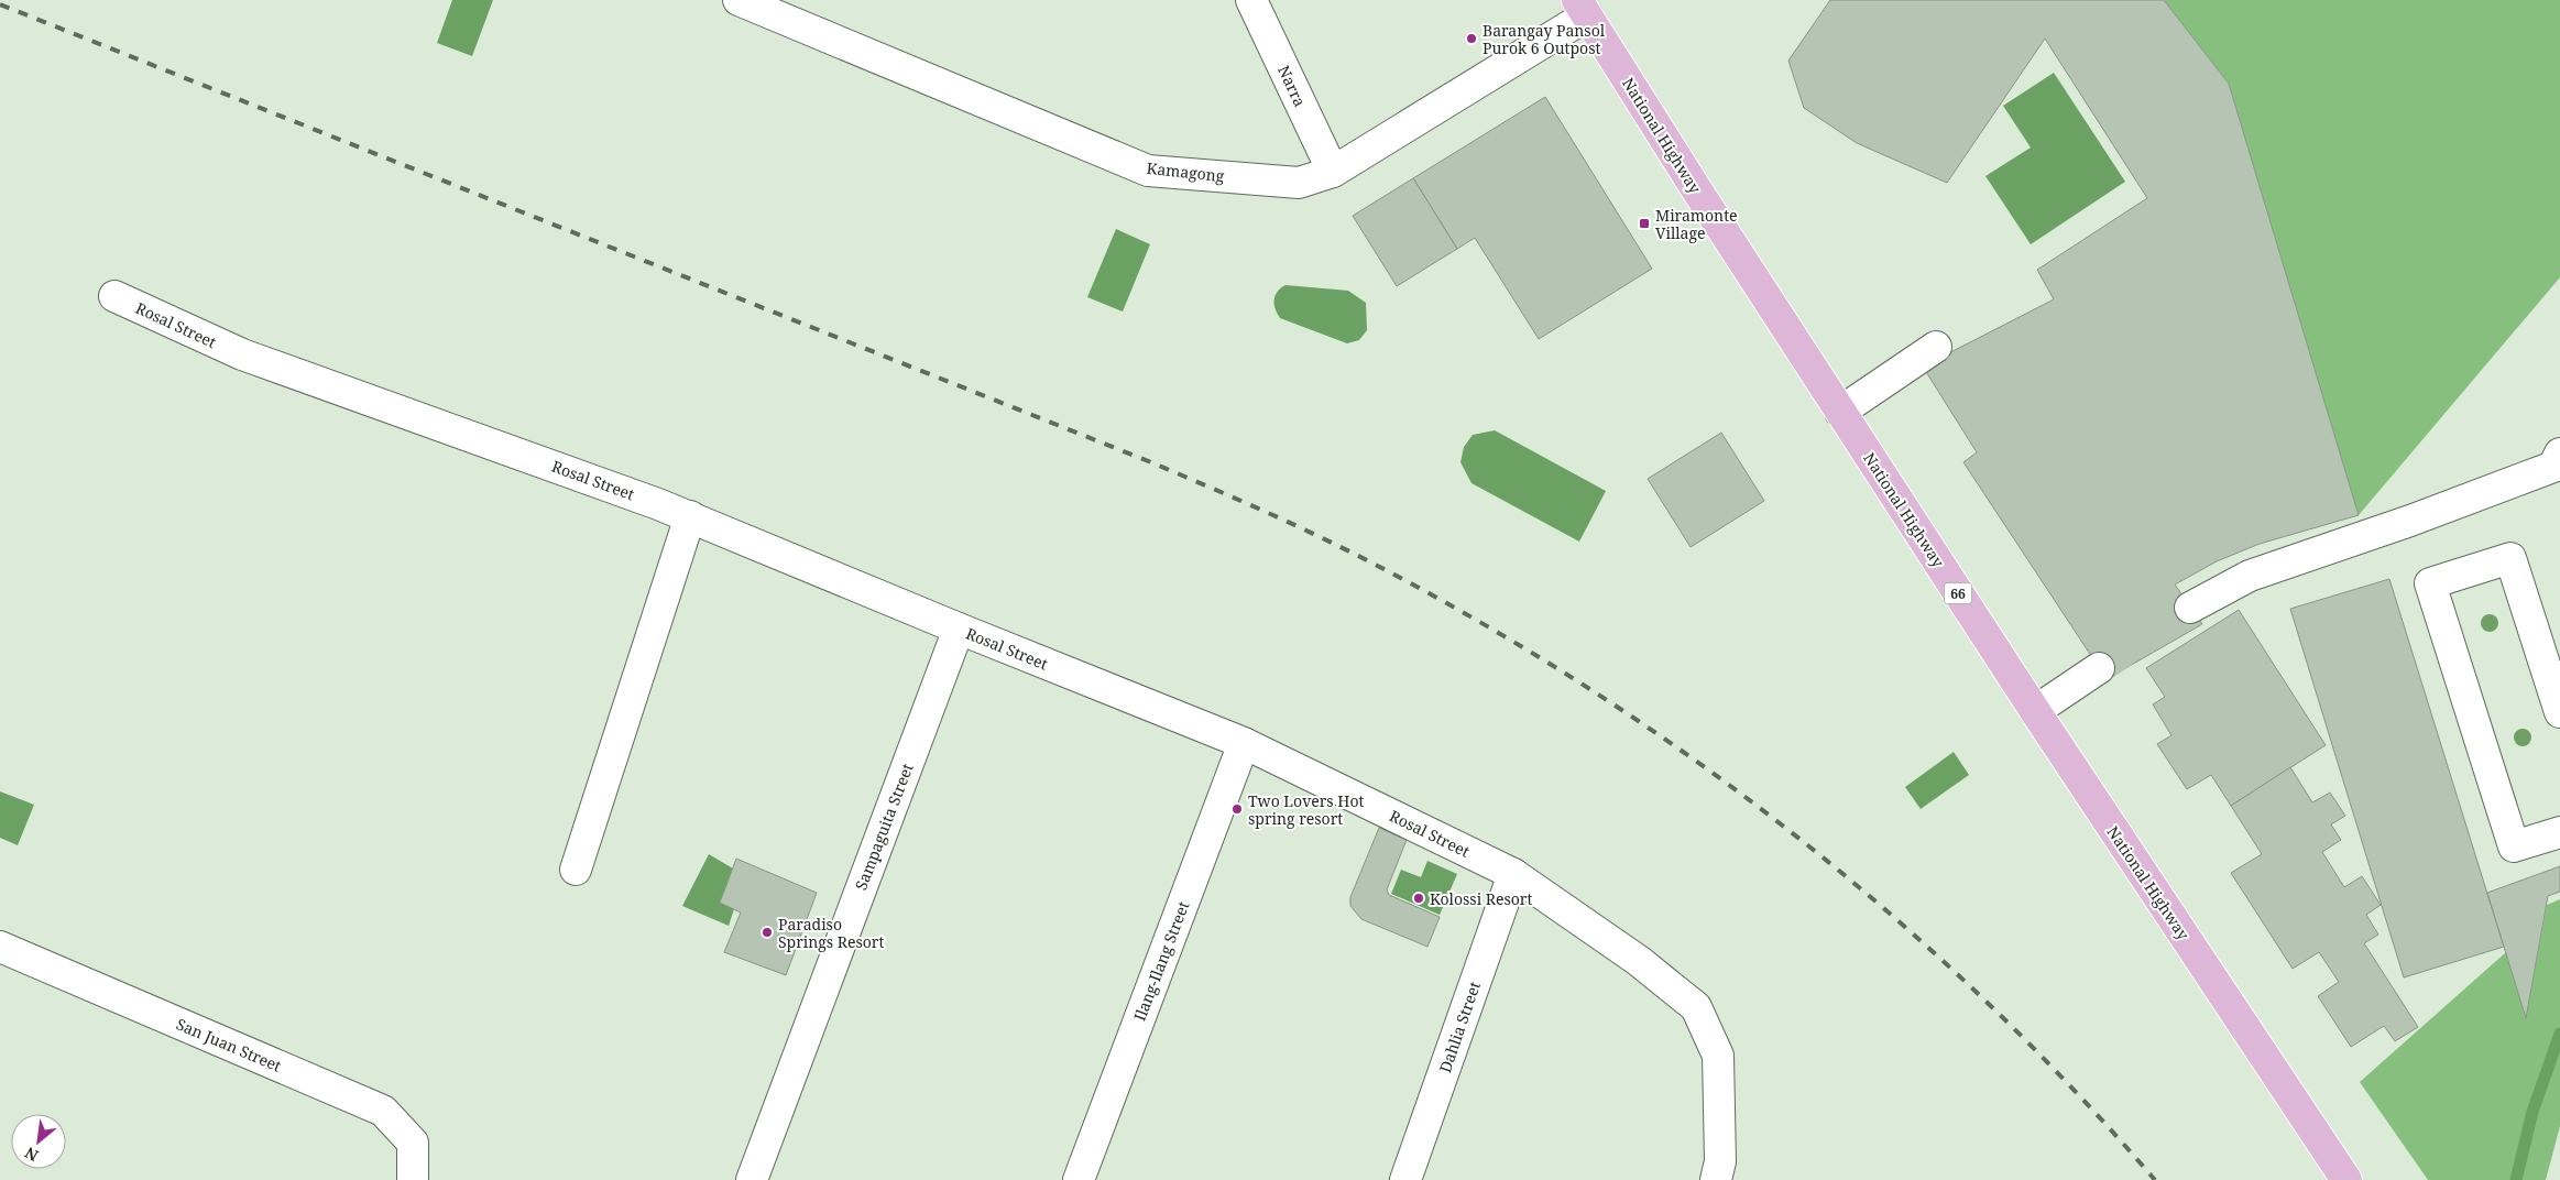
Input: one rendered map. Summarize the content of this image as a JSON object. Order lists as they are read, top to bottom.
{
  "streets": {
    "main road": ["National Highway", "66"],
    "street": [
      "Narra",
      "Kamagong",
      "Rosal Street",
      "Sampaguita Street",
      "Ilang-Ilang Street",
      "Dahlia Street",
      "San Juan Street"
    ]
  },
  "crossings": [
    ["Narra", "Kamagong"],
    ["National Highway", "Kamagong"],
    ["Rosal Street", "Sampaguita Street"],
    ["Rosal Street", "Ilang-Ilang Street"],
    ["Rosal Street", "Dahlia Street"]
  ],
  "places": {
    "other": [
      "Barangay Pansol Purok 6 Outpost",
      "Two Lovers Hot spring resort",
      "Kolossi Resort",
      "Paradiso Springs Resort"
    ],
    "transit": ["Miramonte Village"]
  },
  "north": "bottom left"
}
